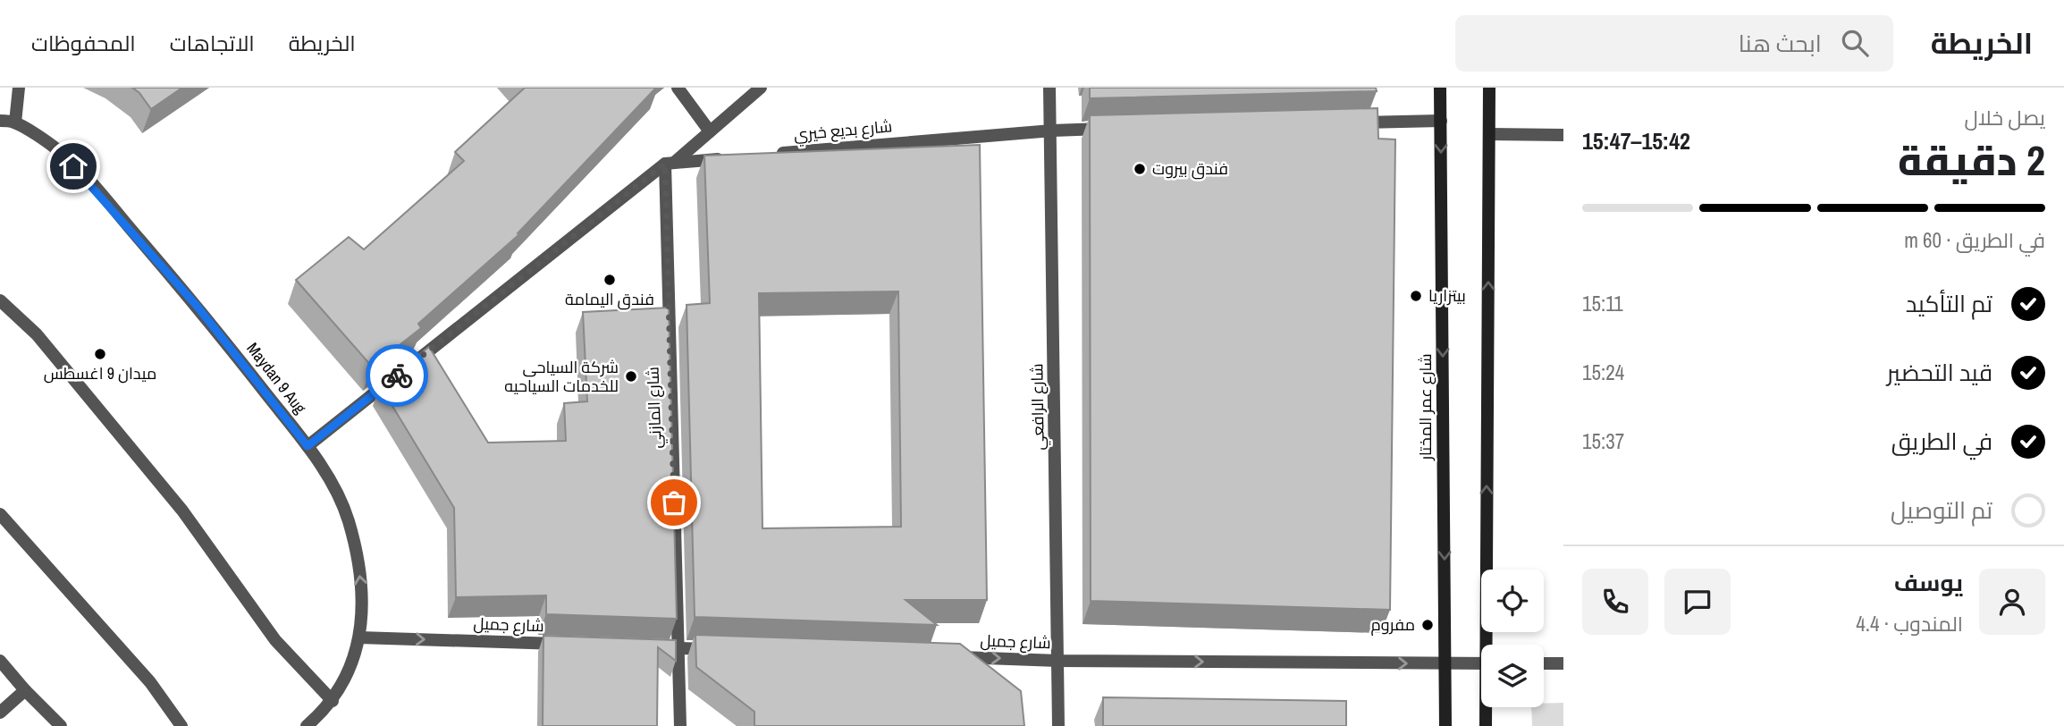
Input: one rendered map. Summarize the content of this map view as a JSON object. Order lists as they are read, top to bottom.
{
  "streets": {
    "main road": ["شارع عمر المختار"],
    "street": [
      "شارع بديع خيري",
      "Maydan 9 Aug",
      "شارع الرافعي",
      "شارع المازني",
      "شارع جميل"
    ]
  },
  "crossings": [
    ["شارع بديع خيري", "شارع الرافعي"],
    ["Maydan 9 Aug", "شارع جميل"],
    ["شارع الرافعي", "شارع جميل"],
    ["شارع عمر المختار", "شارع جميل"]
  ],
  "one_way": ["شارع جميل"],
  "places": [
    "فندق بيروت",
    "فندق اليمامة",
    "بيتزاريا",
    "ميدان 9 اغسطس",
    "شركة السياحى للخدمات السياحيه",
    "مفروم"
  ],
  "page": {
    "header": "الخريطة",
    "search": "ابحث هنا",
    "nav": ["الخريطة", "الاتجاهات", "المحفوظات"],
    "heading": ["2 دقيقة", "يصل خلال", "15:42–15:47"],
    "panel": ["يوسف", "المندوب · 4.4"],
    "bar": "في الطريق · 60 m",
    "list": [
      ["تم التأكيد", "15:11"],
      ["قيد التحضير", "15:24"],
      ["في الطريق", "15:37"],
      "تم التوصيل"
    ]
  }
}
